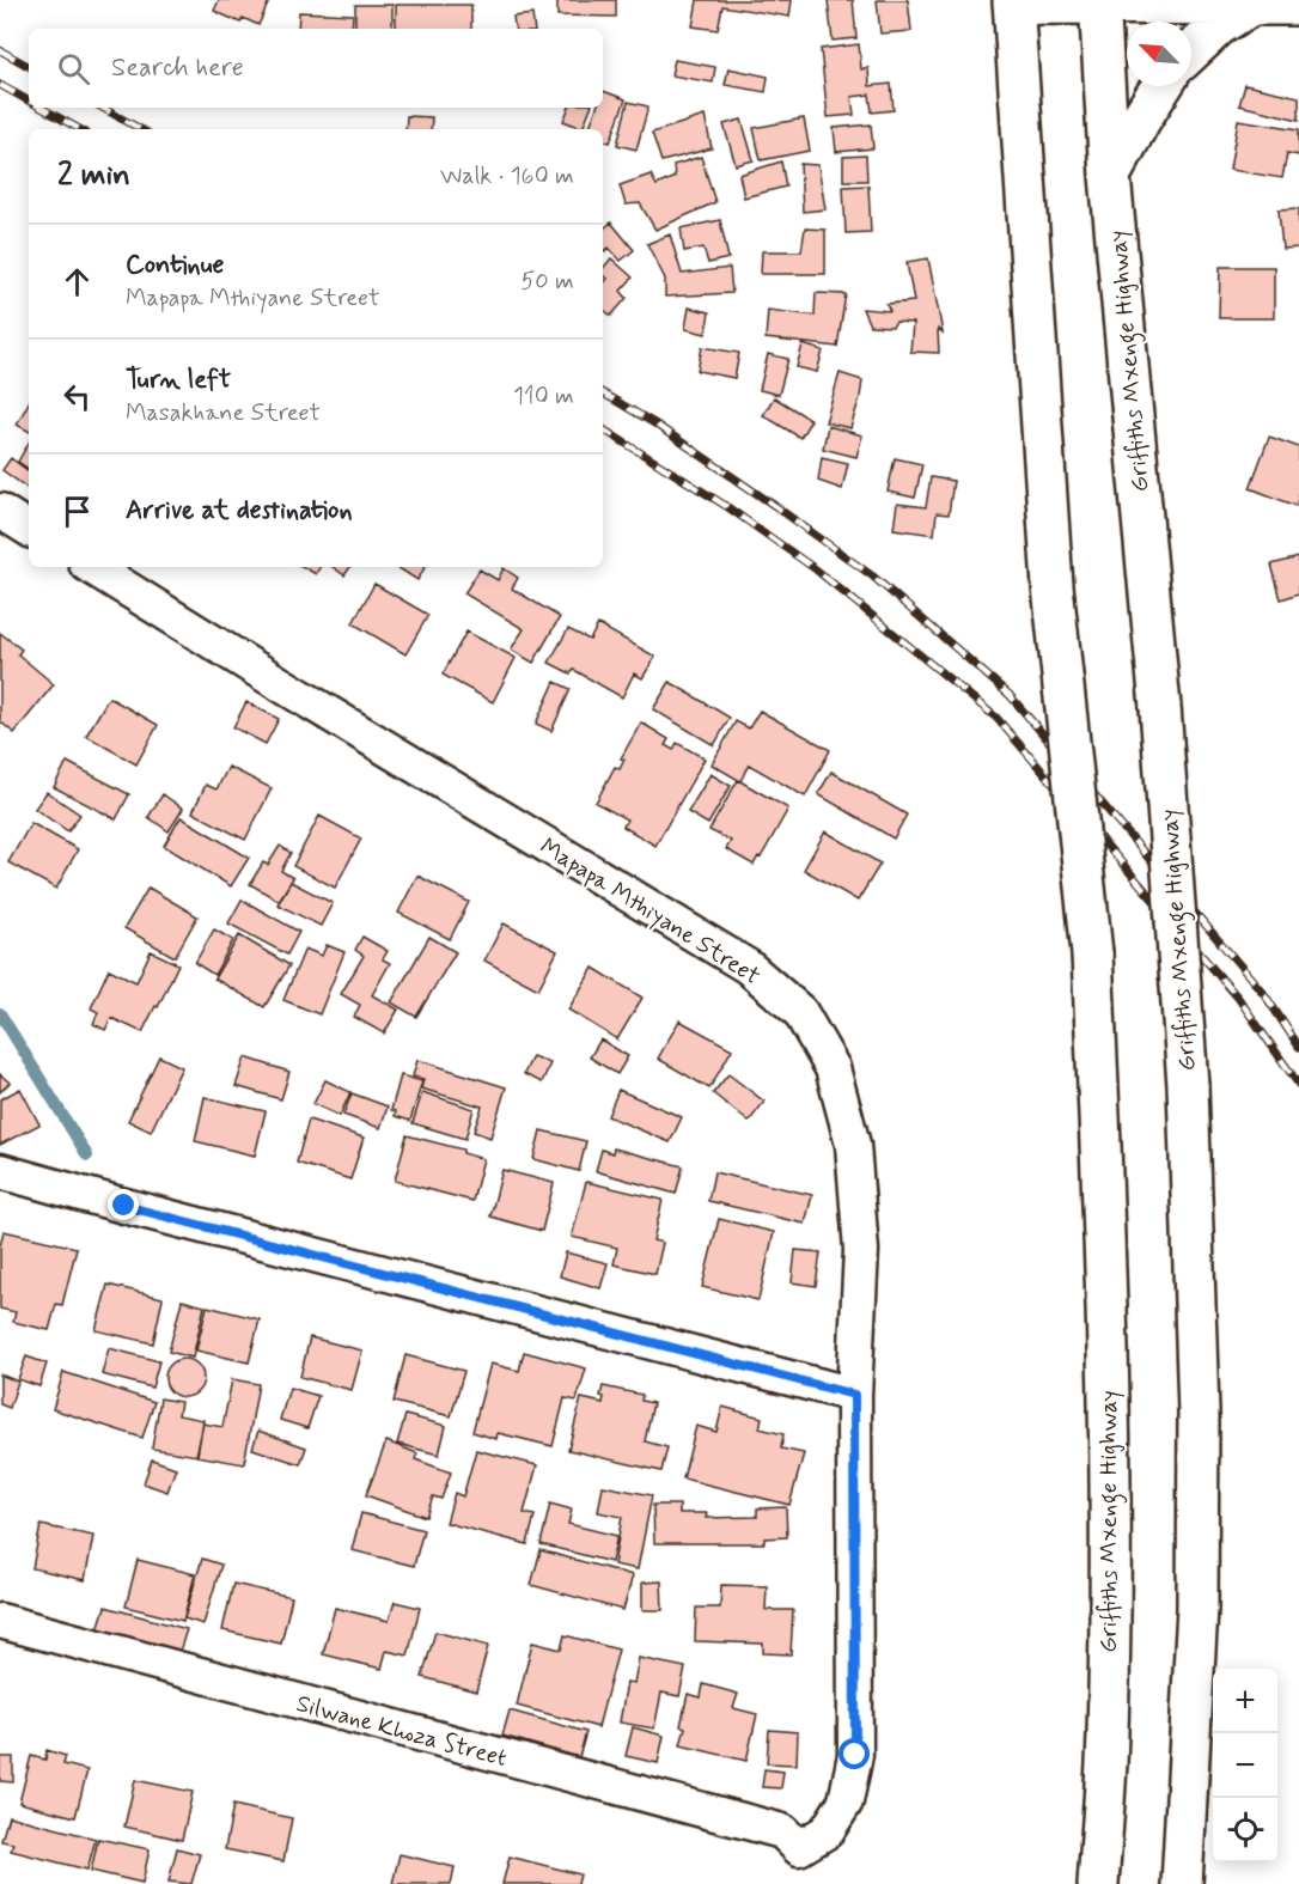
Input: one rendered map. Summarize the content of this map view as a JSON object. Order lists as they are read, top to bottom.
{
  "streets": {
    "street": ["Griffiths Mxenge Highway", "Mapapa Mthiyane Street", "Silwane Khoza Street"]
  },
  "crossings": [
    ["Mapapa Mthiyane Street", "Silwane Khoza Street"]
  ],
  "north": "top left",
  "page": {
    "search": "Search here",
    "heading": ["2 min", "Walk · 160 m"],
    "list": [
      ["Continue", "Mapapa Mthiyane Street", "50 m"],
      ["Turn left", "Masakhane Street", "110 m"],
      "Arrive at destination"
    ],
    "map_buttons": ["+", "−"]
  }
}
